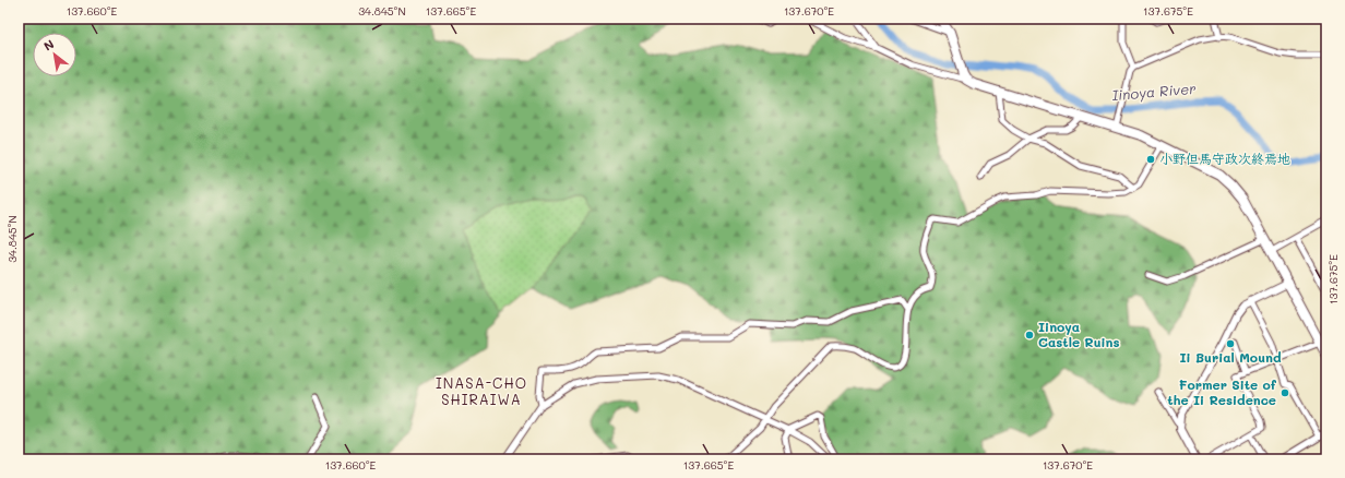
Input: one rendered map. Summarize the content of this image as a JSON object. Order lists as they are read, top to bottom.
{
  "districts": ["INASA-CHO SHIRAIWA"],
  "water": ["Iinoya River"],
  "places": [
    "小野但馬守政次終焉地",
    "Iinoya Castle Ruins",
    "Ii Burial Mound",
    "Former Site of the Ii Residence"
  ],
  "north": "top left",
  "coordinates": [
    "137.660°E",
    "34.845°N",
    "137.665°E",
    "137.670°E",
    "137.675°E"
  ]
}
